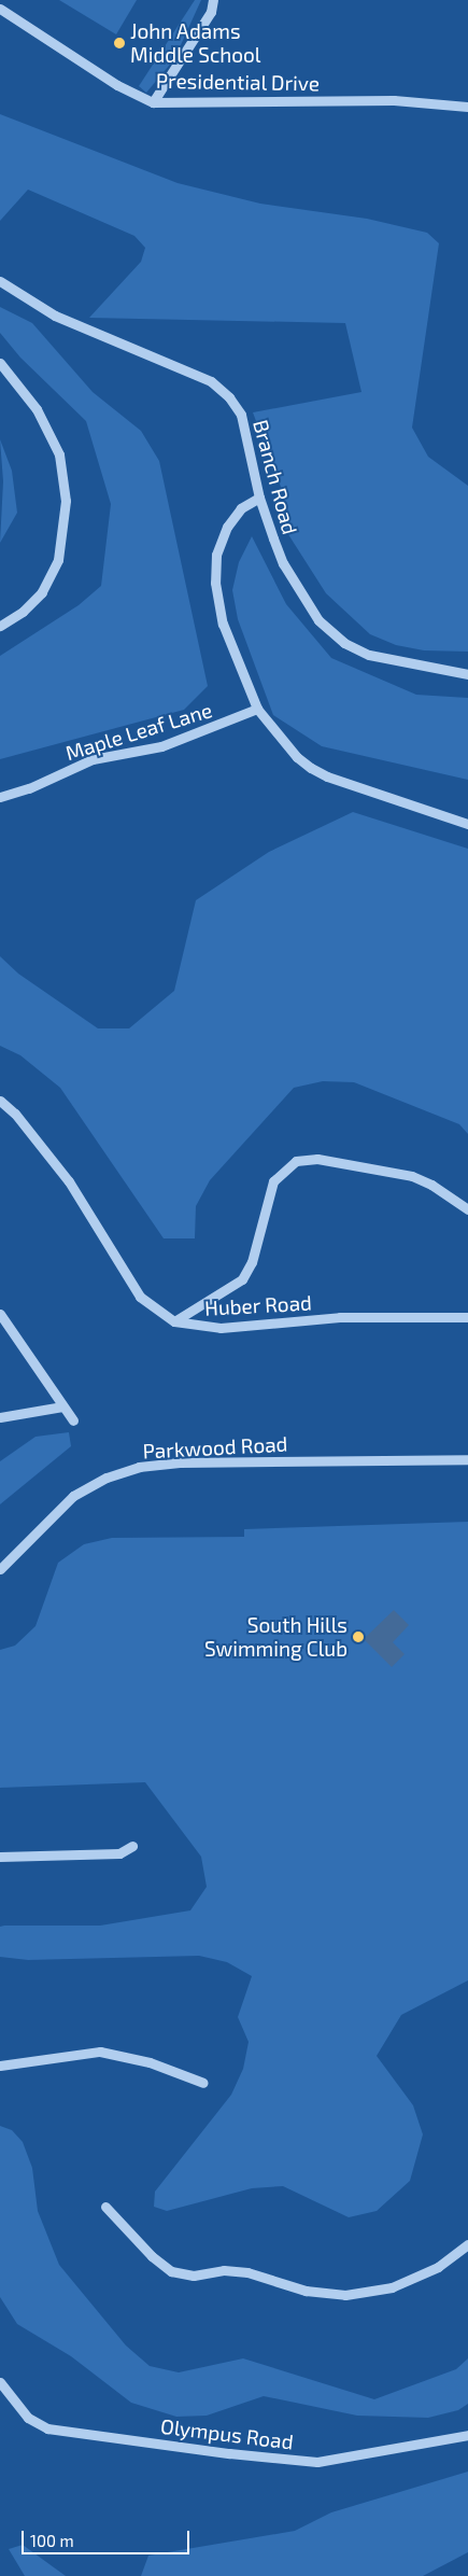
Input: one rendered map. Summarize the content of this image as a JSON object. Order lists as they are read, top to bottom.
{
  "streets": {
    "street": [
      "Presidential Drive",
      "Branch Road",
      "Maple Leaf Lane",
      "Huber Road",
      "Parkwood Road",
      "Olympus Road"
    ]
  },
  "places": ["John Adams Middle School", "South Hills Swimming Club"],
  "scale_bar": "100 m"
}
